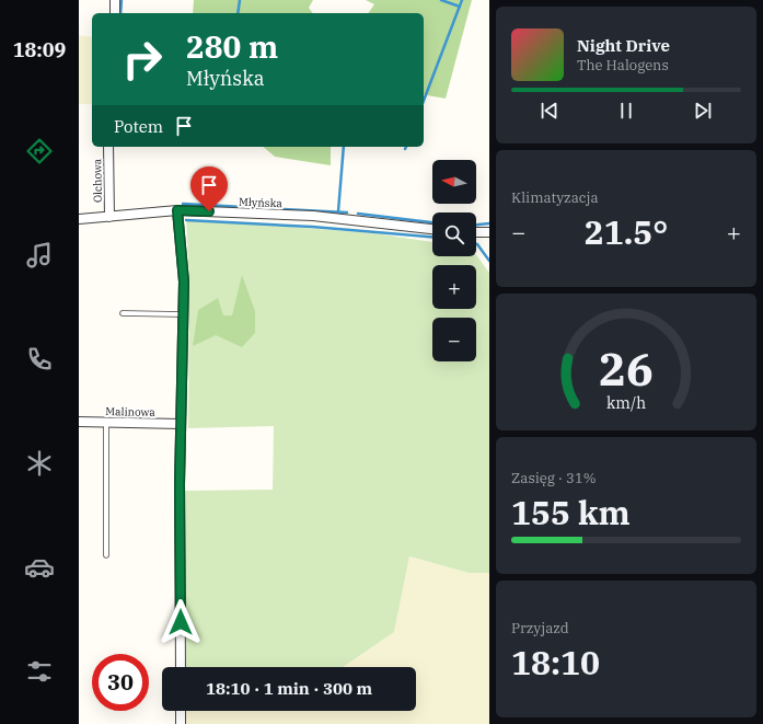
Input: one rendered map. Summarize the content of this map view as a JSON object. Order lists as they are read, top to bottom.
{
  "streets": {
    "street": ["Olchowa", "Młyńska", "Malinowa"]
  },
  "crossings": [
    ["Olchowa", "Młyńska"]
  ],
  "north": "left",
  "page": {
    "tabs": "18:09",
    "turn": ["280 m", "Młyńska"],
    "song": ["Night Drive", "The Halogens"],
    "then": "Potem",
    "tile": [
      "Klimatyzacja",
      ["Zasięg · 31%", "155 km"],
      ["Przyjazd", "18:10"]
    ],
    "map_buttons": ["+", "−"],
    "heat": ["−", "21.5°", "+"],
    "limit": "30",
    "trip": "18:10 · 1 min · 300 m",
    "gauge": ["26", "km/h"]
  }
}
